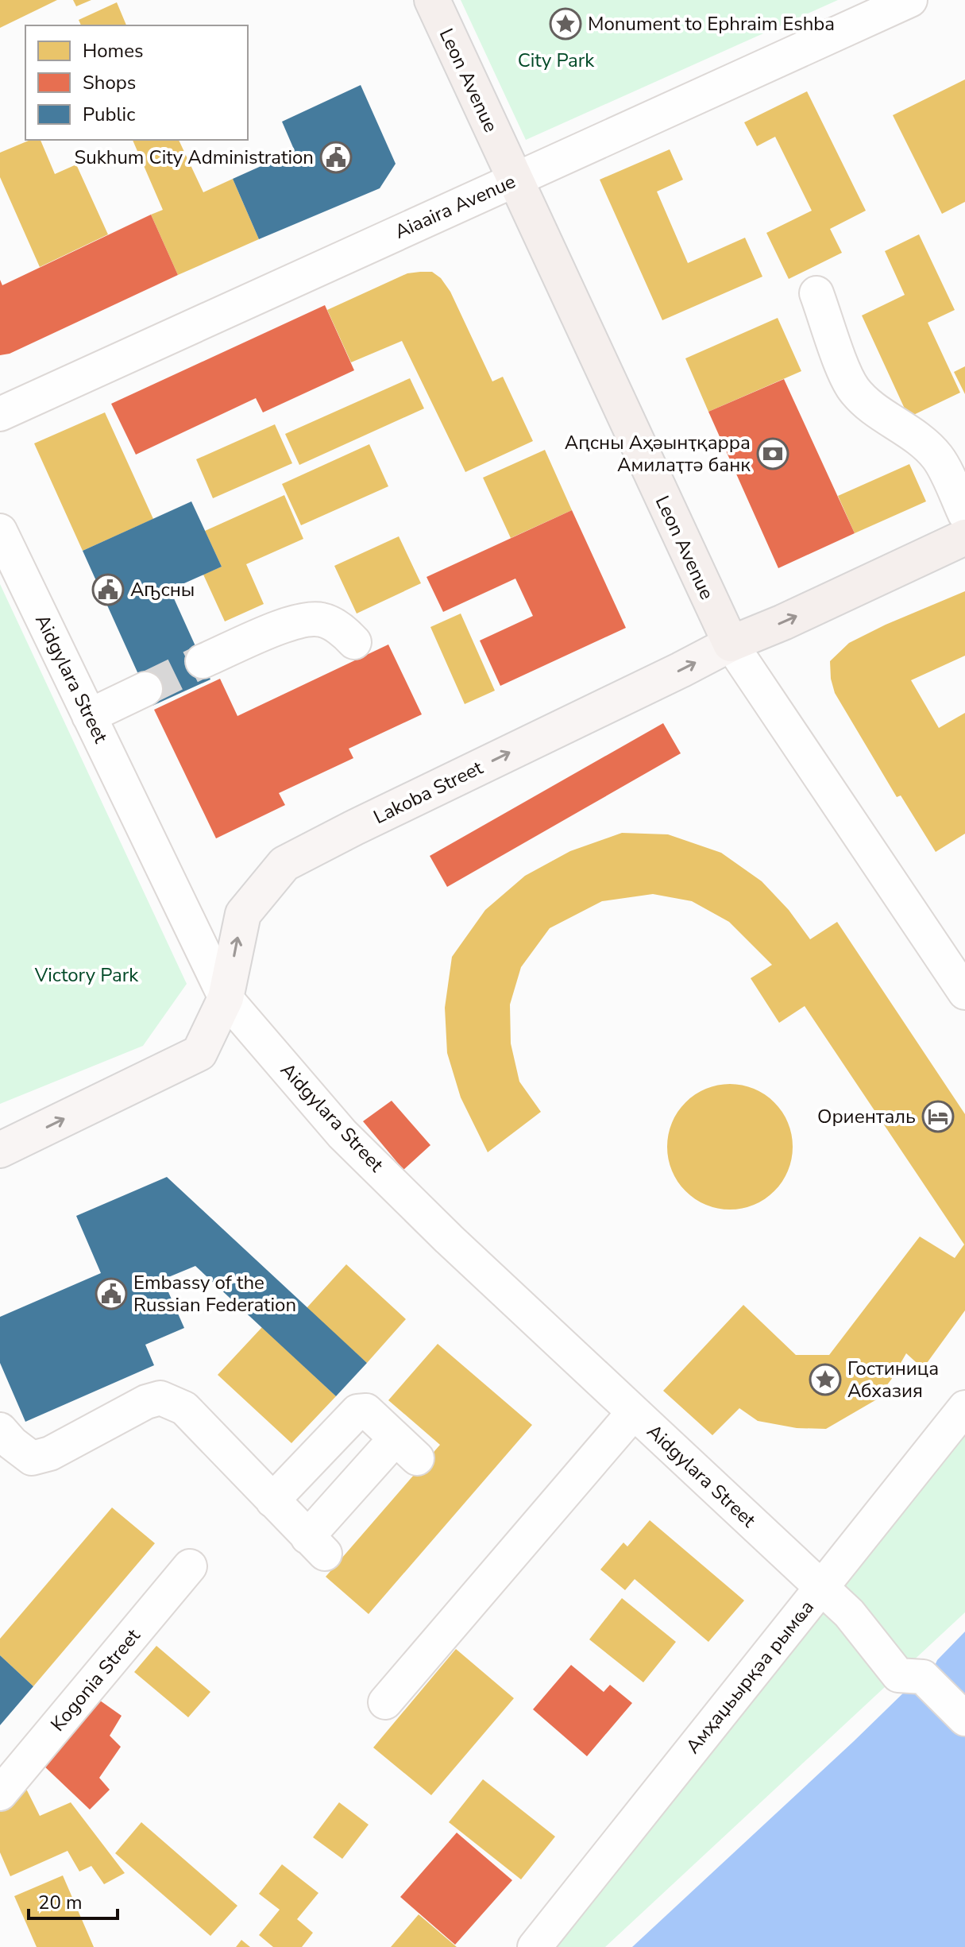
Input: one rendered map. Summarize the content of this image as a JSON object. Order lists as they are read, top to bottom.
{
  "streets": {
    "highway": ["Leon Avenue", "Lakoba Street"],
    "street": [
      "Aiaaira Avenue",
      "Aidgylara Street",
      "Амҳаџьырқәа рымҩа",
      "Kogonia Street"
    ]
  },
  "crossings": [
    ["Leon Avenue", "Aiaaira Avenue"],
    ["Leon Avenue", "Lakoba Street"],
    ["Aidgylara Street", "Lakoba Street"],
    ["Aidgylara Street", "Амҳаџьырқәа рымҩа"]
  ],
  "one_way": ["Lakoba Street"],
  "parks": ["City Park", "Victory Park"],
  "places": {
    "place": ["Monument to Ephraim Eshba", "Гостиница Абхазия"],
    "public building": ["Sukhum City Administration", "Аҧсны", "Embassy of the Russian Federation"],
    "bank": ["Аԥсны Аҳәынҭқарра Амилаҭтә банк"],
    "hotel": ["Ориенталь"]
  },
  "legend": ["Homes", "Shops", "Public"],
  "scale_bar": "20 m"
}
